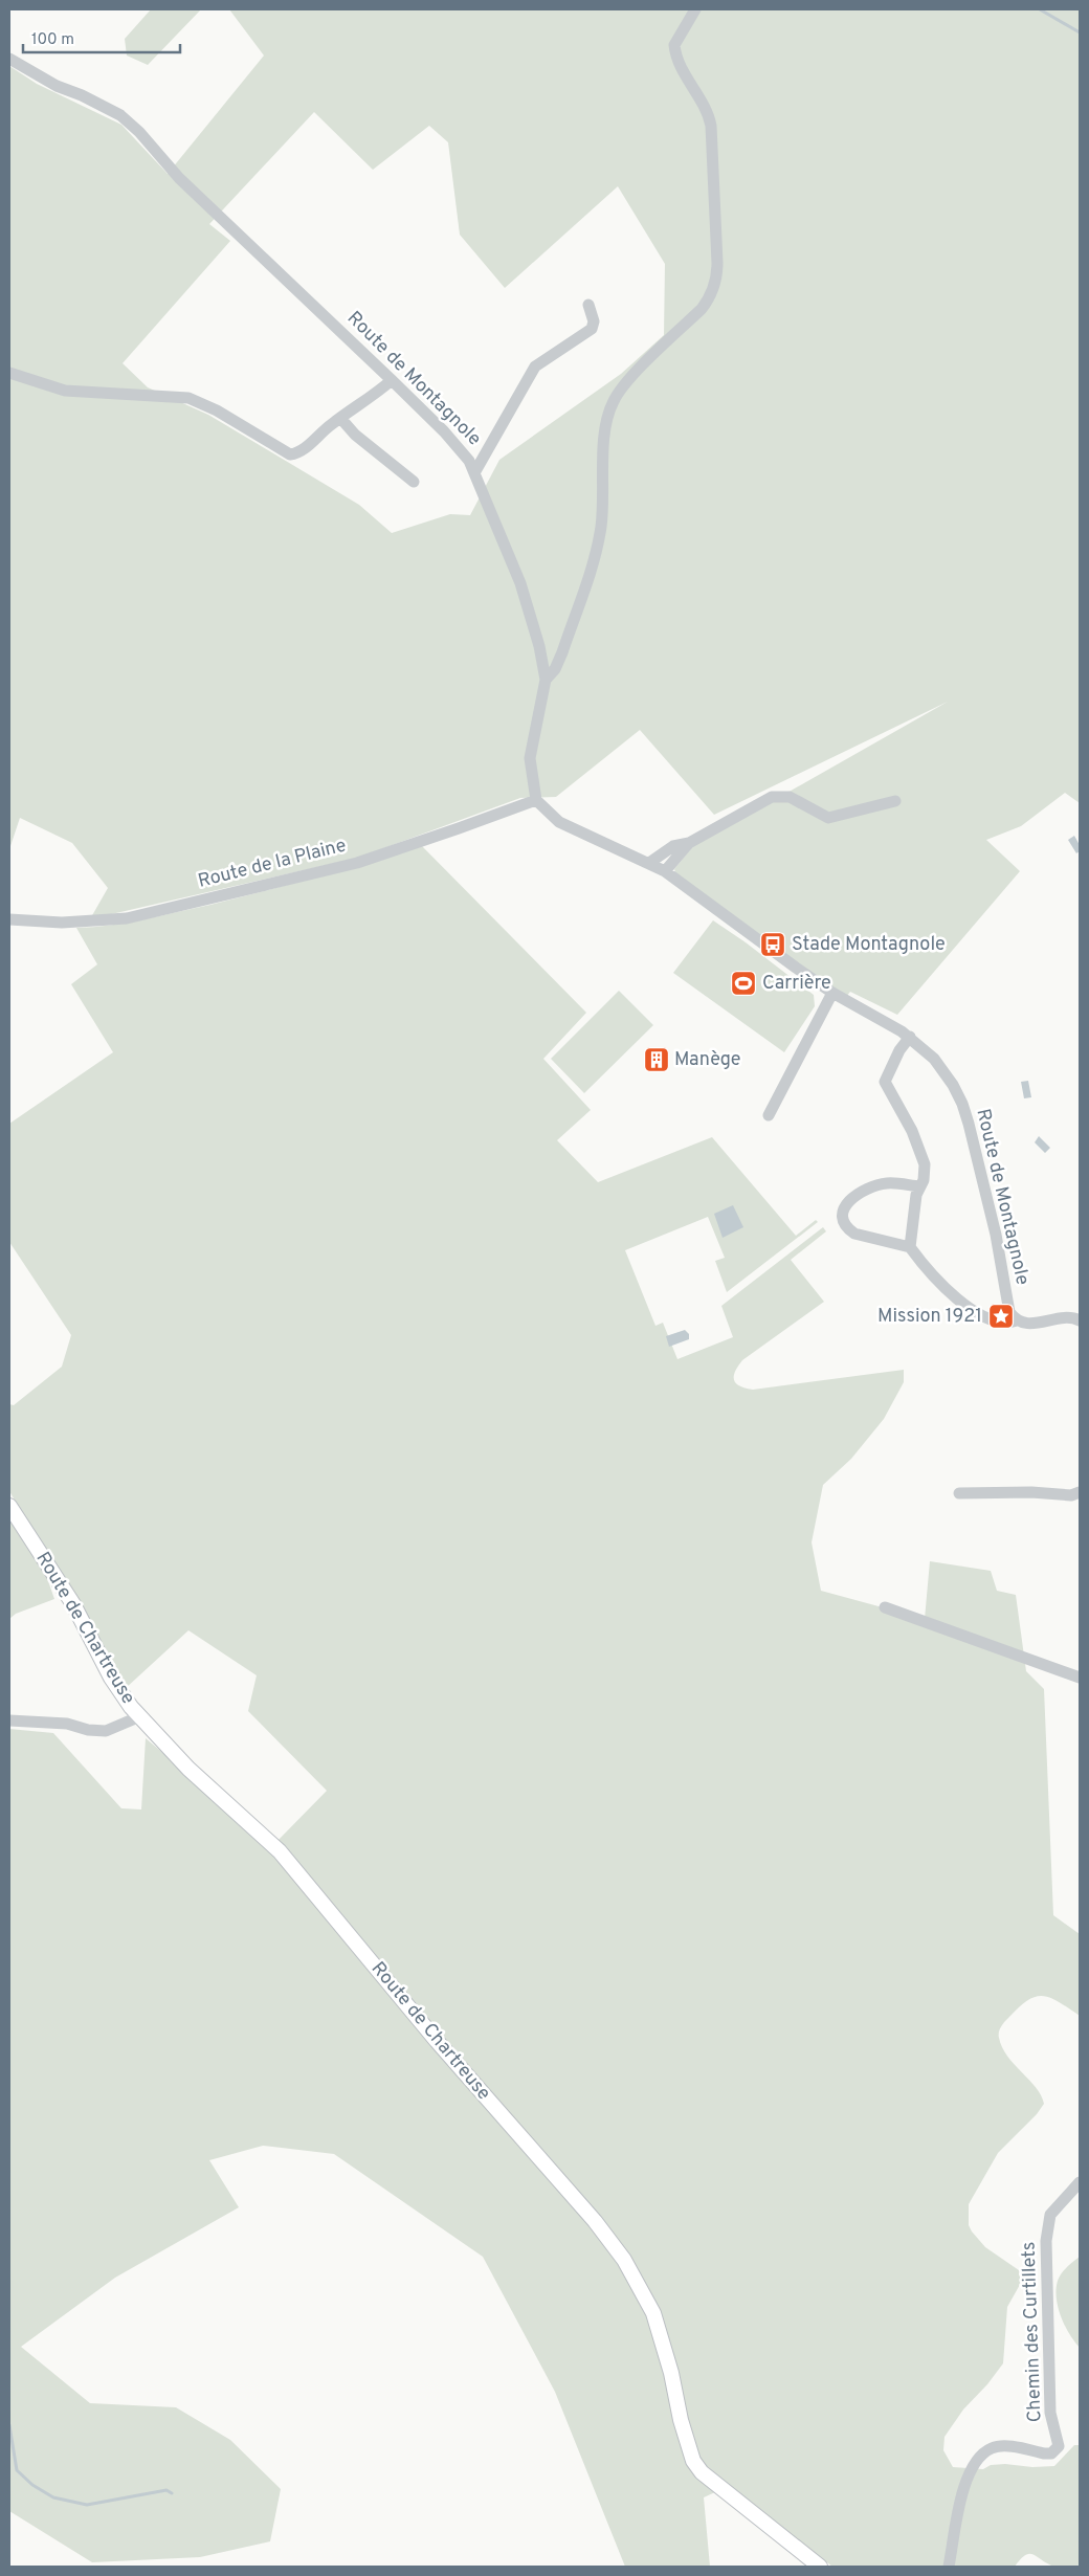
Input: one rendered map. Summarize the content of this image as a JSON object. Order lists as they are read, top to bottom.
{
  "streets": {
    "main road": ["Route de Chartreuse"],
    "street": ["Route de Montagnole", "Route de la Plaine", "Chemin des Curtillets"]
  },
  "crossings": [
    ["Route de Montagnole", "Route de la Plaine"]
  ],
  "places": {
    "bus stop": ["Stade Montagnole"],
    "sports": ["Carrière"],
    "building": ["Manège"],
    "place": ["Mission 1921"]
  },
  "scale_bar": "100 m"
}
